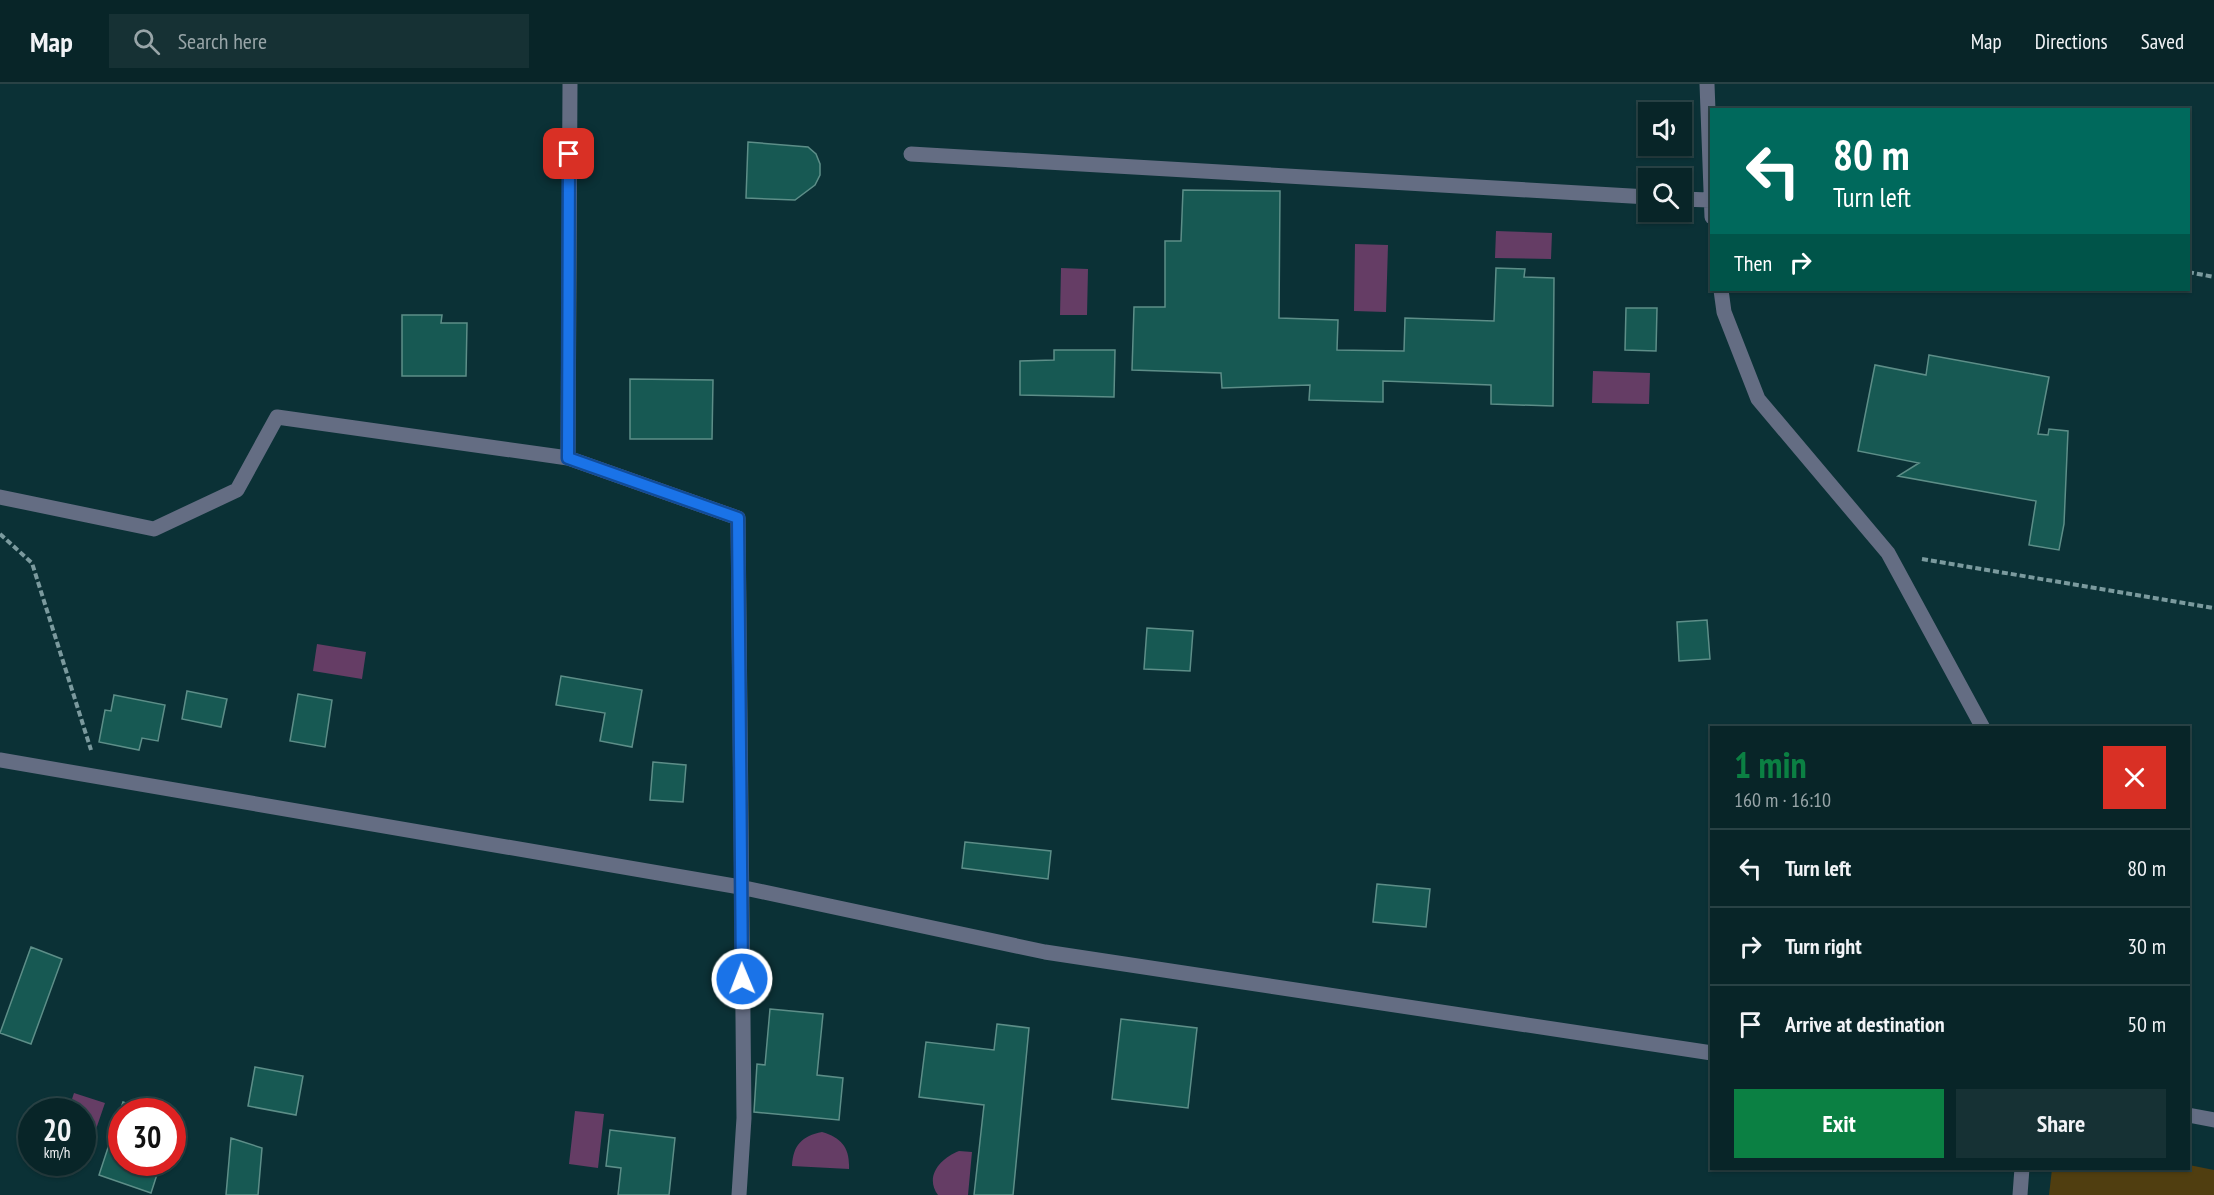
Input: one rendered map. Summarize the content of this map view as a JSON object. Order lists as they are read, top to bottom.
{
  "page": {
    "header": "Map",
    "search": "Search here",
    "nav": ["Map", "Directions", "Saved"],
    "turn": ["80 m", "Turn left"],
    "then": "Then",
    "heading": ["1 min", "160 m · 16:10"],
    "list": [
      {
        "name": "Turn left",
        "value": "80 m"
      },
      {
        "name": "Turn right",
        "value": "30 m"
      },
      {
        "name": "Arrive at destination",
        "value": "50 m"
      }
    ],
    "buttons": ["Exit", "Share"],
    "speed": "20 km/h",
    "limit": "30"
  }
}
